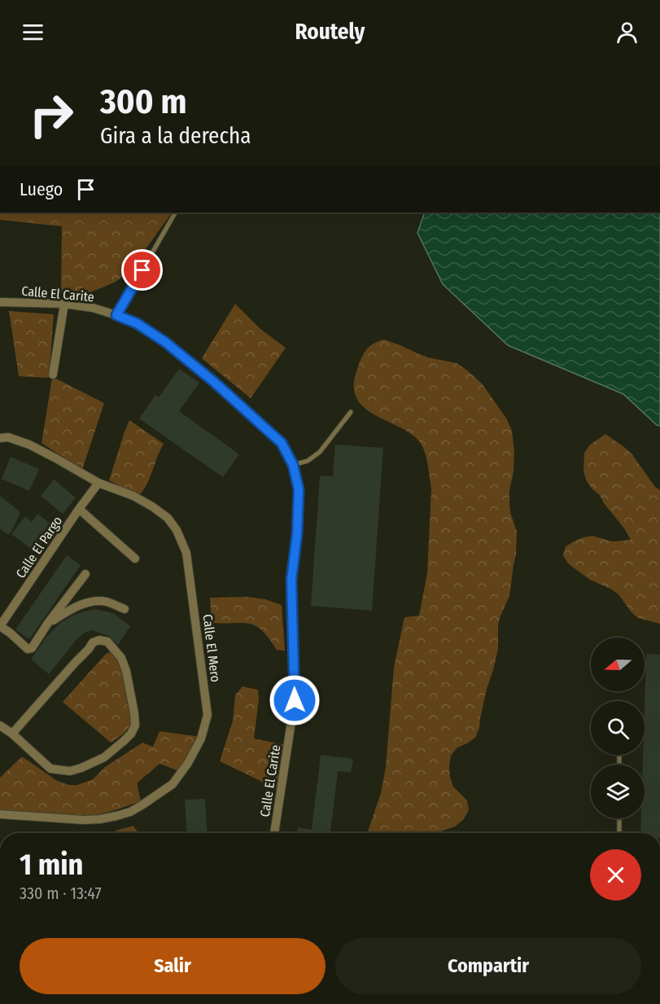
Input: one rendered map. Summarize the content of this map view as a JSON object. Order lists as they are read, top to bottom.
{
  "streets": {
    "street": ["Calle El Carite", "Calle El Pargo", "Calle El Mero"]
  },
  "crossings": [
    ["Calle El Pargo", "Calle El Mero"]
  ],
  "north": "left",
  "page": {
    "header": "Routely",
    "turn": ["300 m", "Gira a la derecha"],
    "then": "Luego",
    "heading": ["1 min", "330 m · 13:47"],
    "buttons": ["Salir", "Compartir"]
  }
}
